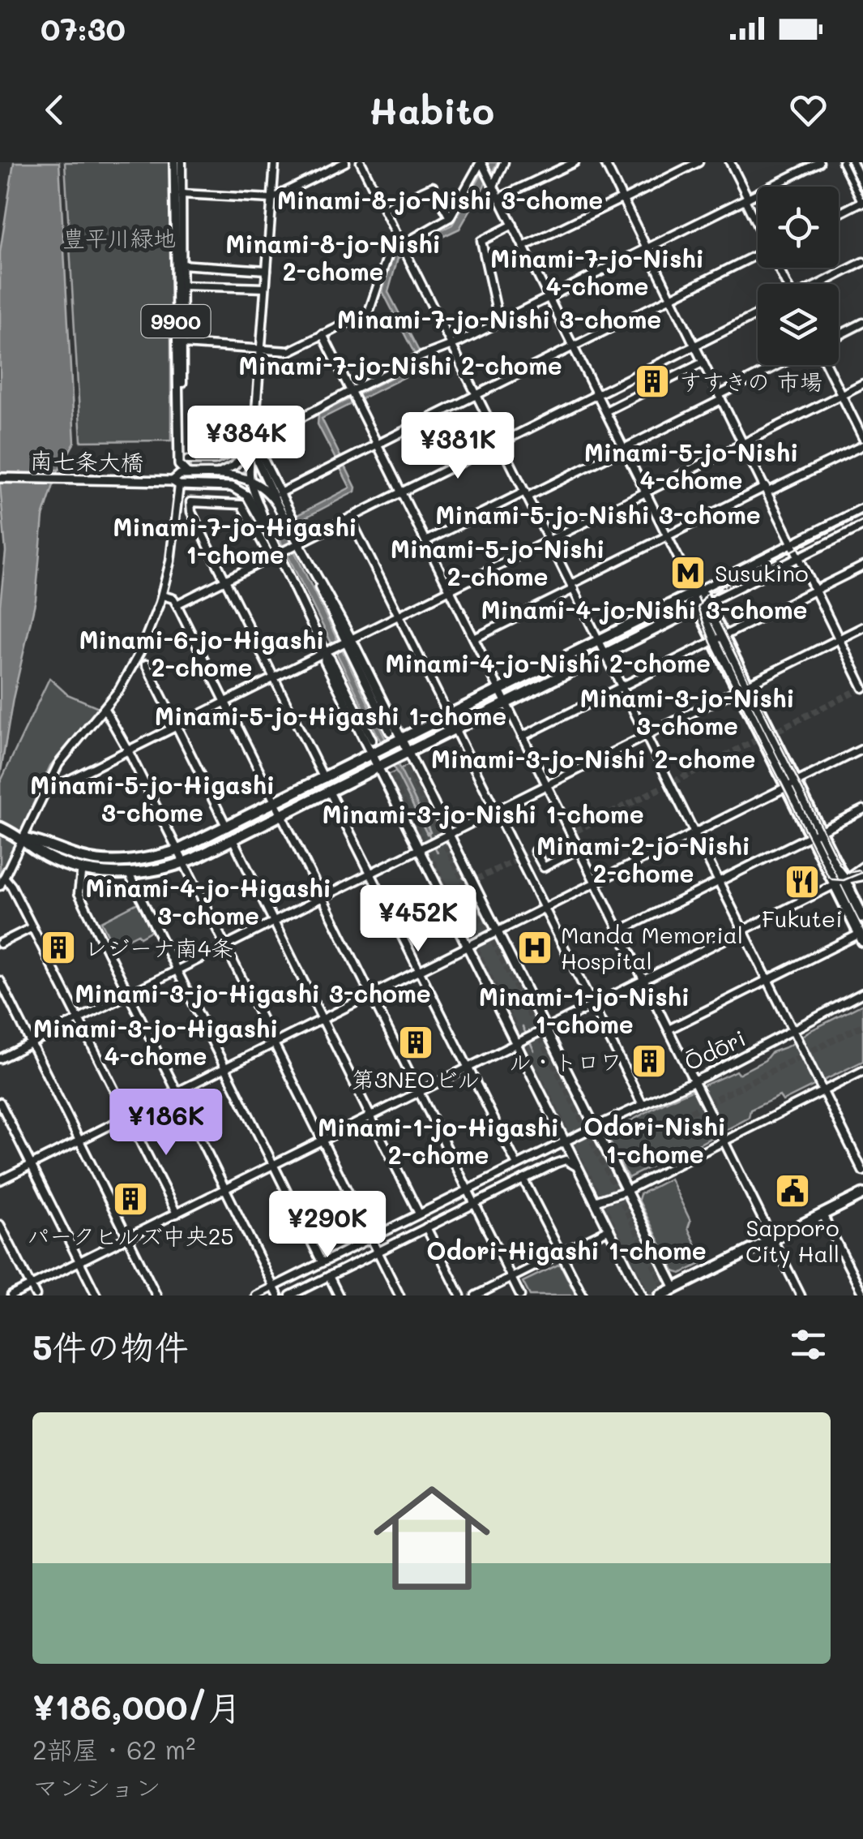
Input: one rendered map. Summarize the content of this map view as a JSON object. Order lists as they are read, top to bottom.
{
  "streets": {
    "main road": ["9900", "南七条大橋"],
    "street": ["Ōdōri"]
  },
  "districts": [
    "Minami-8-jo-Nishi 3-chome",
    "Minami-8-jo-Nishi 2-chome",
    "Minami-7-jo-Nishi 4-chome",
    "Minami-7-jo-Nishi 3-chome",
    "Minami-7-jo-Nishi 2-chome",
    "Minami-5-jo-Nishi 4-chome",
    "Minami-5-jo-Nishi 3-chome",
    "Minami-7-jo-Higashi 1-chome",
    "Minami-5-jo-Nishi 2-chome",
    "Minami-4-jo-Nishi 3-chome",
    "Minami-6-jo-Higashi 2-chome",
    "Minami-4-jo-Nishi 2-chome",
    "Minami-3-jo-Nishi 3-chome",
    "Minami-5-jo-Higashi 1-chome",
    "Minami-3-jo-Nishi 2-chome",
    "Minami-5-jo-Higashi 3-chome",
    "Minami-3-jo-Nishi 1-chome",
    "Minami-2-jo-Nishi 2-chome",
    "Minami-4-jo-Higashi 3-chome",
    "Minami-3-jo-Higashi 3-chome",
    "Minami-1-jo-Nishi 1-chome",
    "Minami-3-jo-Higashi 4-chome",
    "Odori-Nishi 1-chome",
    "Minami-1-jo-Higashi 2-chome",
    "Odori-Higashi 1-chome"
  ],
  "parks": ["豊平川緑地"],
  "places": {
    "building": [
      "すすきの 市場",
      "レジーナ南4条",
      "第3NEOビル",
      "ル・トロワ",
      "パークヒルズ中央25"
    ],
    "metro station": ["Susukino"],
    "restaurant": ["Fukutei"],
    "hospital": ["Manda Memorial Hospital"],
    "public building": ["Sapporo City Hall"]
  },
  "page": {
    "status": "07:30",
    "header": "Habito",
    "price": [
      "¥384K",
      "¥381K",
      "¥452K",
      "¥186K",
      "¥290K"
    ],
    "heading": "5件の物件",
    "list": [
      {
        "name": "¥186,000/月",
        "note": "2部屋 · 62 m² · マンション"
      }
    ]
  }
}
